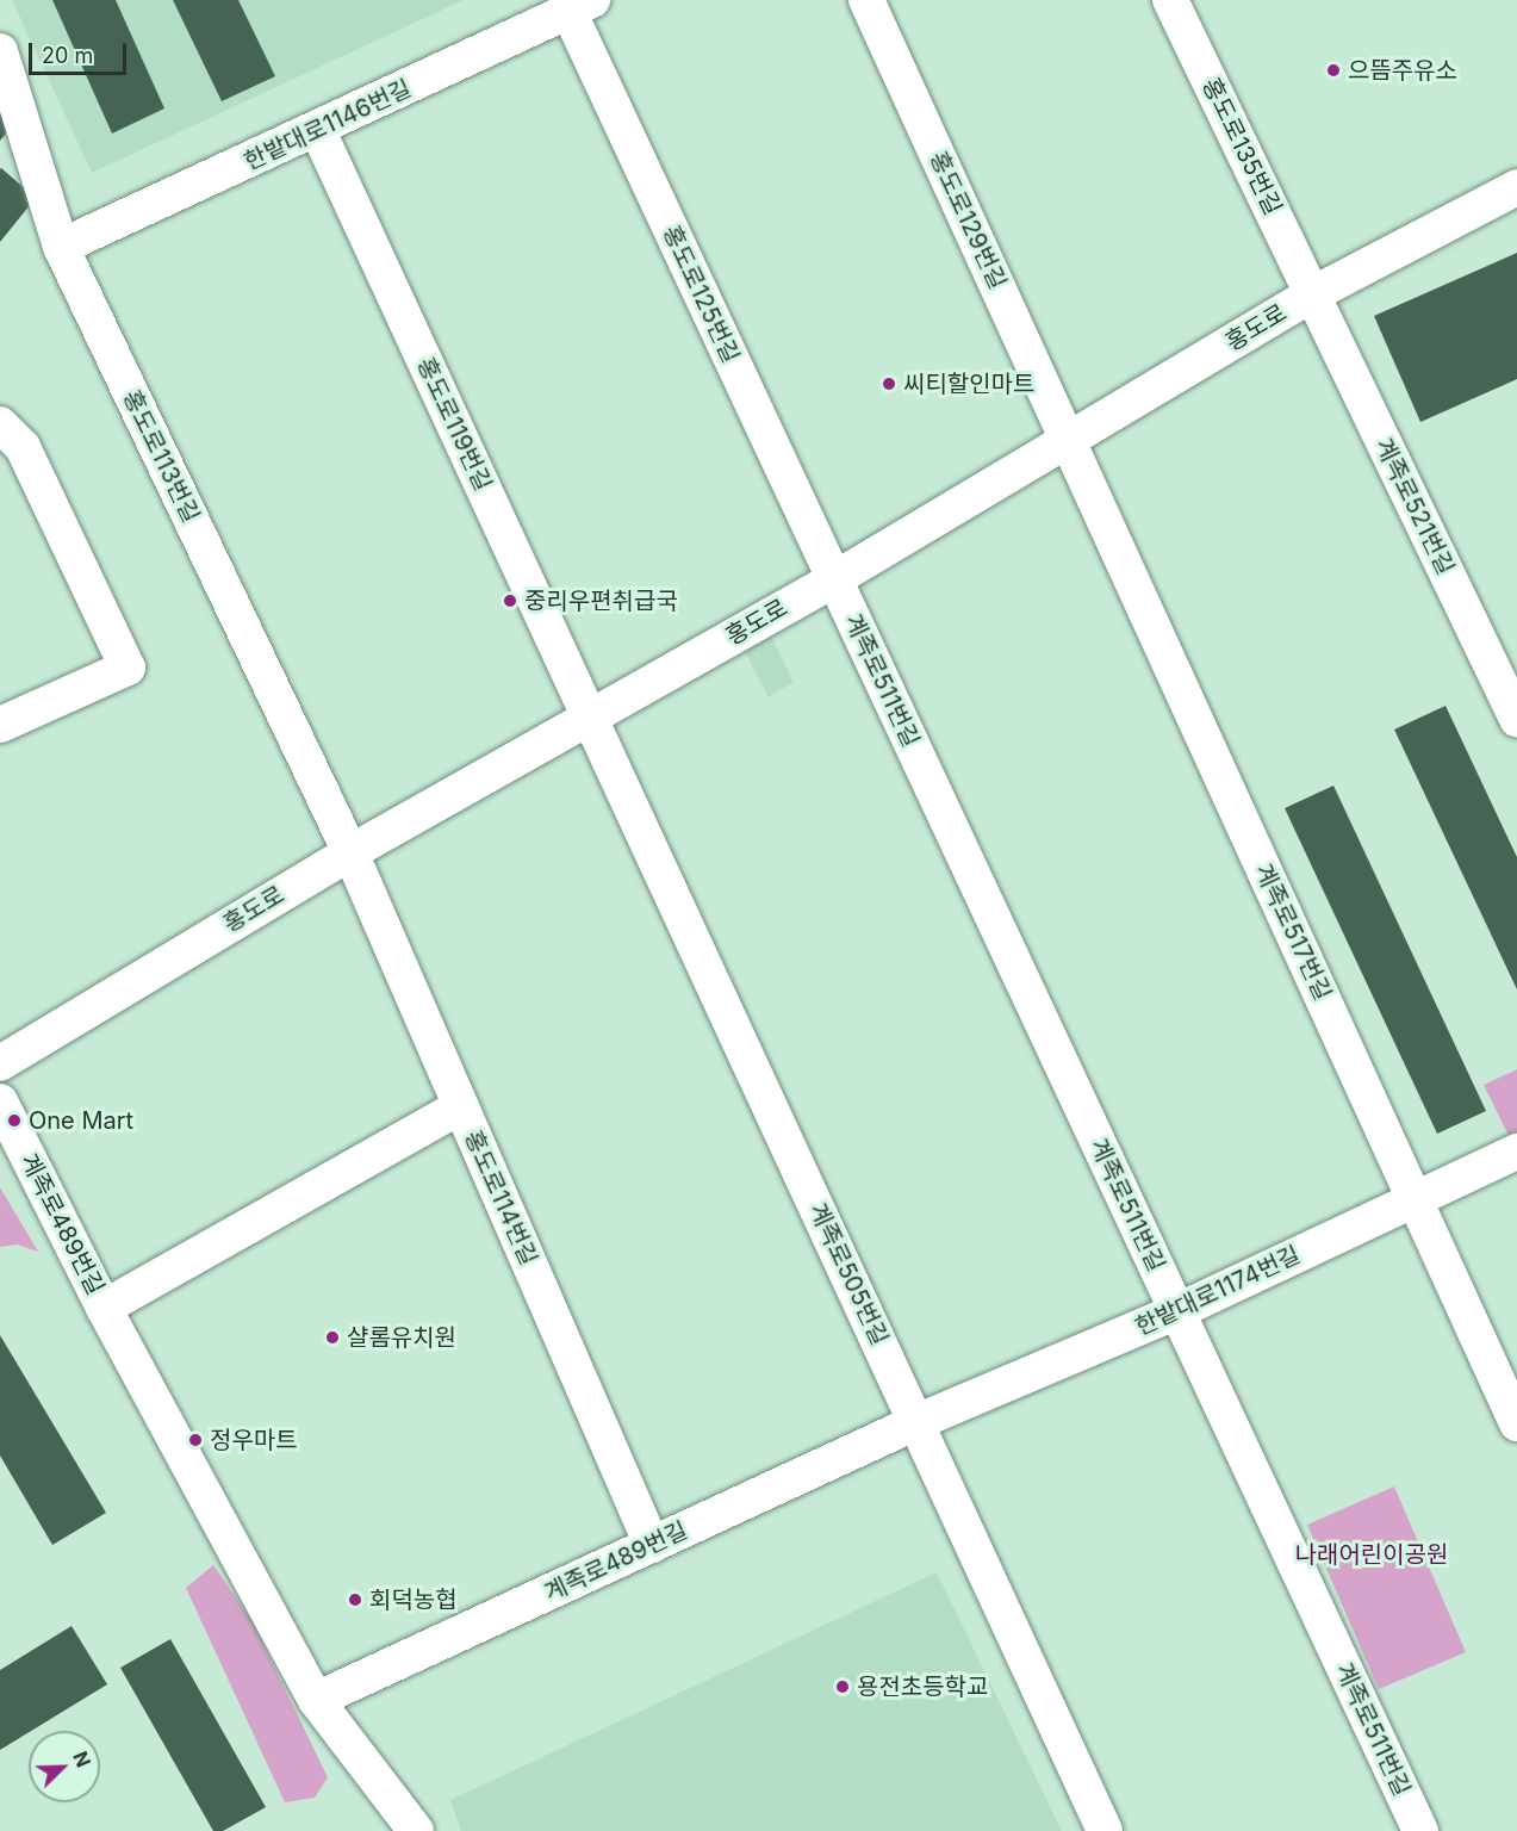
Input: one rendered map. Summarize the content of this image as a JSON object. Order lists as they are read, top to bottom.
{
  "streets": {
    "street": [
      "한밭대로1146번길",
      "홍도로135번길",
      "홍도로129번길",
      "홍도로125번길",
      "홍도로",
      "홍도로119번길",
      "홍도로113번길",
      "계족로521번길",
      "계족로511번길",
      "계족로517번길",
      "홍도로114번길",
      "계족로489번길",
      "계족로505번길",
      "한밭대로1174번길"
    ]
  },
  "crossings": [
    ["한밭대로1146번길", "홍도로125번길"],
    ["한밭대로1146번길", "홍도로119번길"],
    ["한밭대로1146번길", "홍도로113번길"],
    ["홍도로135번길", "홍도로"],
    ["홍도로135번길", "계족로521번길"],
    ["홍도로129번길", "홍도로"],
    ["홍도로129번길", "계족로517번길"],
    ["홍도로125번길", "홍도로"],
    ["홍도로125번길", "계족로511번길"],
    ["홍도로", "홍도로119번길"],
    ["홍도로", "홍도로113번길"],
    ["홍도로", "계족로521번길"],
    ["홍도로", "계족로511번길"],
    ["홍도로", "계족로517번길"],
    ["홍도로", "홍도로114번길"],
    ["홍도로", "계족로505번길"],
    ["홍도로119번길", "계족로505번길"],
    ["홍도로113번길", "홍도로114번길"],
    ["계족로511번길", "한밭대로1174번길"],
    ["계족로517번길", "한밭대로1174번길"],
    ["홍도로114번길", "계족로489번길"],
    ["계족로489번길", "계족로505번길"],
    ["계족로489번길", "한밭대로1174번길"],
    ["계족로505번길", "한밭대로1174번길"]
  ],
  "parks": ["나래어린이공원"],
  "places": [
    "으뜸주유소",
    "씨티할인마트",
    "중리우편취급국",
    "One Mart",
    "샬롬유치원",
    "정우마트",
    "회덕농협",
    "용전초등학교"
  ],
  "scale_bar": "20 m",
  "north": "top right"
}
